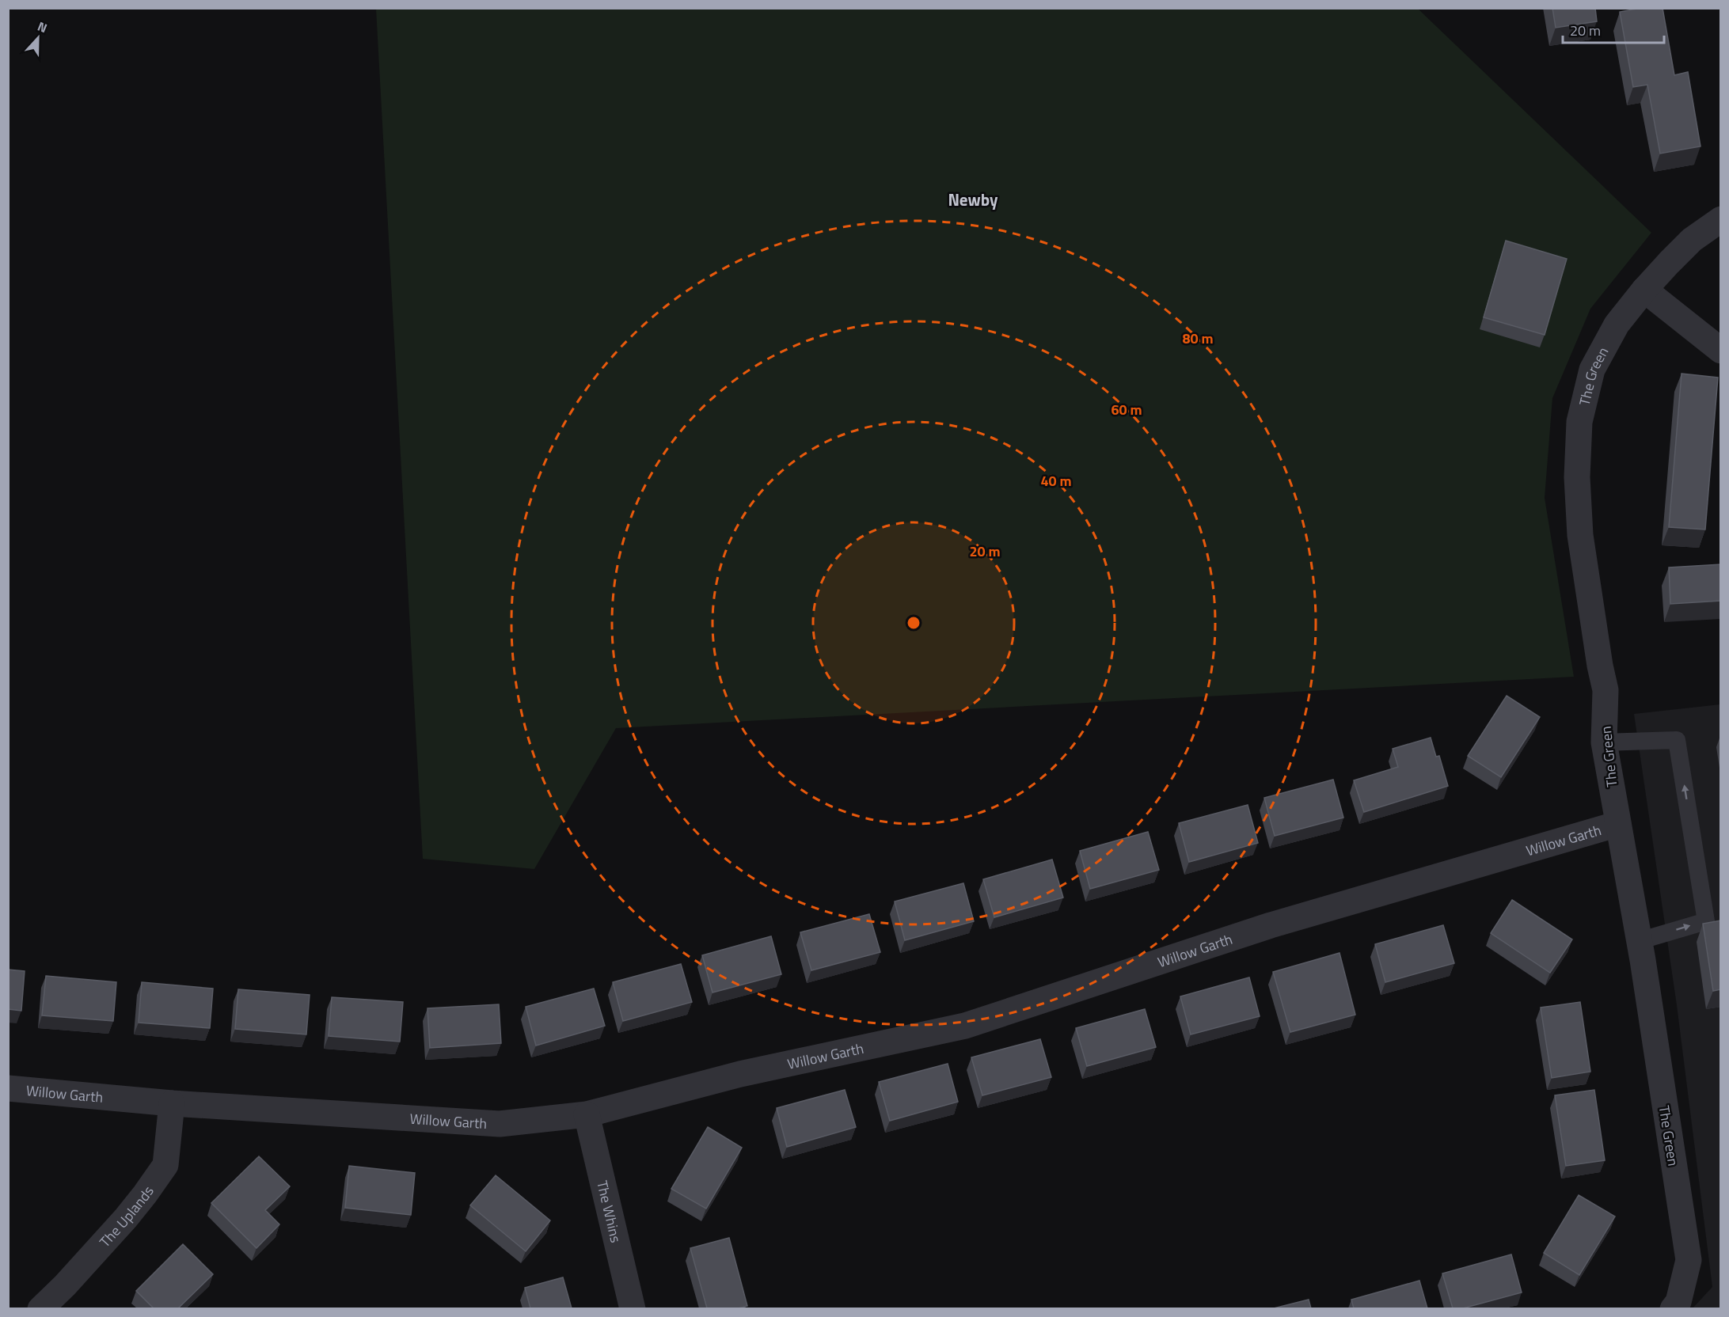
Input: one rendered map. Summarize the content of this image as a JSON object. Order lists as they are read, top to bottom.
{
  "streets": {
    "street": [
      "The Green",
      "Willow Garth",
      "The Whins",
      "The Uplands"
    ]
  },
  "crossings": [
    ["The Green", "Willow Garth"],
    ["Willow Garth", "The Whins"],
    ["Willow Garth", "The Uplands"]
  ],
  "districts": ["Newby"],
  "scale_bar": "20 m",
  "north": "top",
  "rings": [
    "80 m",
    "60 m",
    "40 m",
    "20 m"
  ]
}
